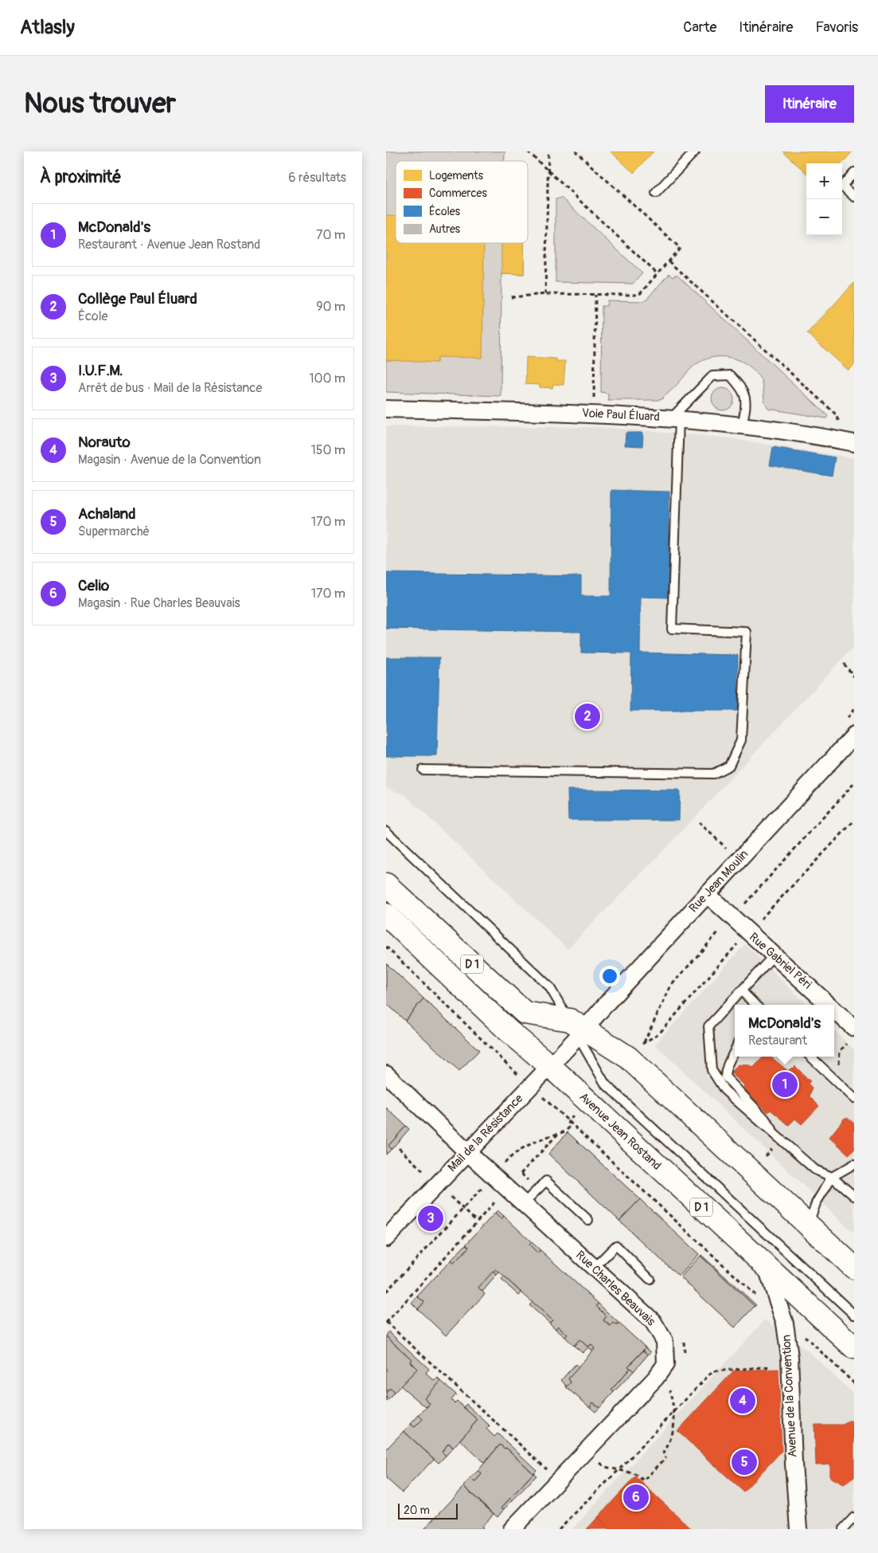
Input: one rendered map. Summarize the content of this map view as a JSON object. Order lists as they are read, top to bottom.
{
  "streets": {
    "main road": ["D 1", "Avenue Jean Rostand"],
    "street": [
      "Voie Paul Éluard",
      "Rue Jean Moulin",
      "Rue Gabriel Péri",
      "Mail de la Résistance",
      "Rue Charles Beauvais",
      "Avenue de la Convention"
    ]
  },
  "crossings": [
    ["Rue Jean Moulin", "Rue Gabriel Péri"],
    ["Rue Jean Moulin", "D 1"],
    ["Rue Jean Moulin", "Mail de la Résistance"],
    ["D 1", "Mail de la Résistance"],
    ["Avenue Jean Rostand", "Mail de la Résistance"],
    ["Avenue Jean Rostand", "Avenue de la Convention"],
    ["Mail de la Résistance", "Rue Charles Beauvais"]
  ],
  "legend": [
    "Logements",
    "Commerces",
    "Écoles",
    "Autres"
  ],
  "scale_bar": "20 m",
  "page": {
    "header": "Atlasly",
    "nav": ["Carte", "Itinéraire", "Favoris"],
    "buttons": "Itinéraire",
    "title": "Nous trouver",
    "heading": ["À proximité", "6 résultats"],
    "map_buttons": ["+", "−"],
    "list": [
      {
        "mark": "1",
        "name": "McDonald's",
        "note": "Restaurant · Avenue Jean Rostand",
        "value": "70 m"
      },
      {
        "mark": "2",
        "name": "Collège Paul Éluard",
        "note": "École",
        "value": "90 m"
      },
      {
        "mark": "3",
        "name": "I.U.F.M.",
        "note": "Arrêt de bus · Mail de la Résistance",
        "value": "100 m"
      },
      {
        "mark": "4",
        "name": "Norauto",
        "note": "Magasin · Avenue de la Convention",
        "value": "150 m"
      },
      {
        "mark": "5",
        "name": "Achaland",
        "note": "Supermarché",
        "value": "170 m"
      },
      {
        "mark": "6",
        "name": "Celio",
        "note": "Magasin · Rue Charles Beauvais",
        "value": "170 m"
      }
    ],
    "pins": [
      "2",
      "1",
      "3",
      "4",
      "5",
      "6"
    ],
    "popup": ["McDonald's", "Restaurant"],
    "scale": "20 m"
  }
}
